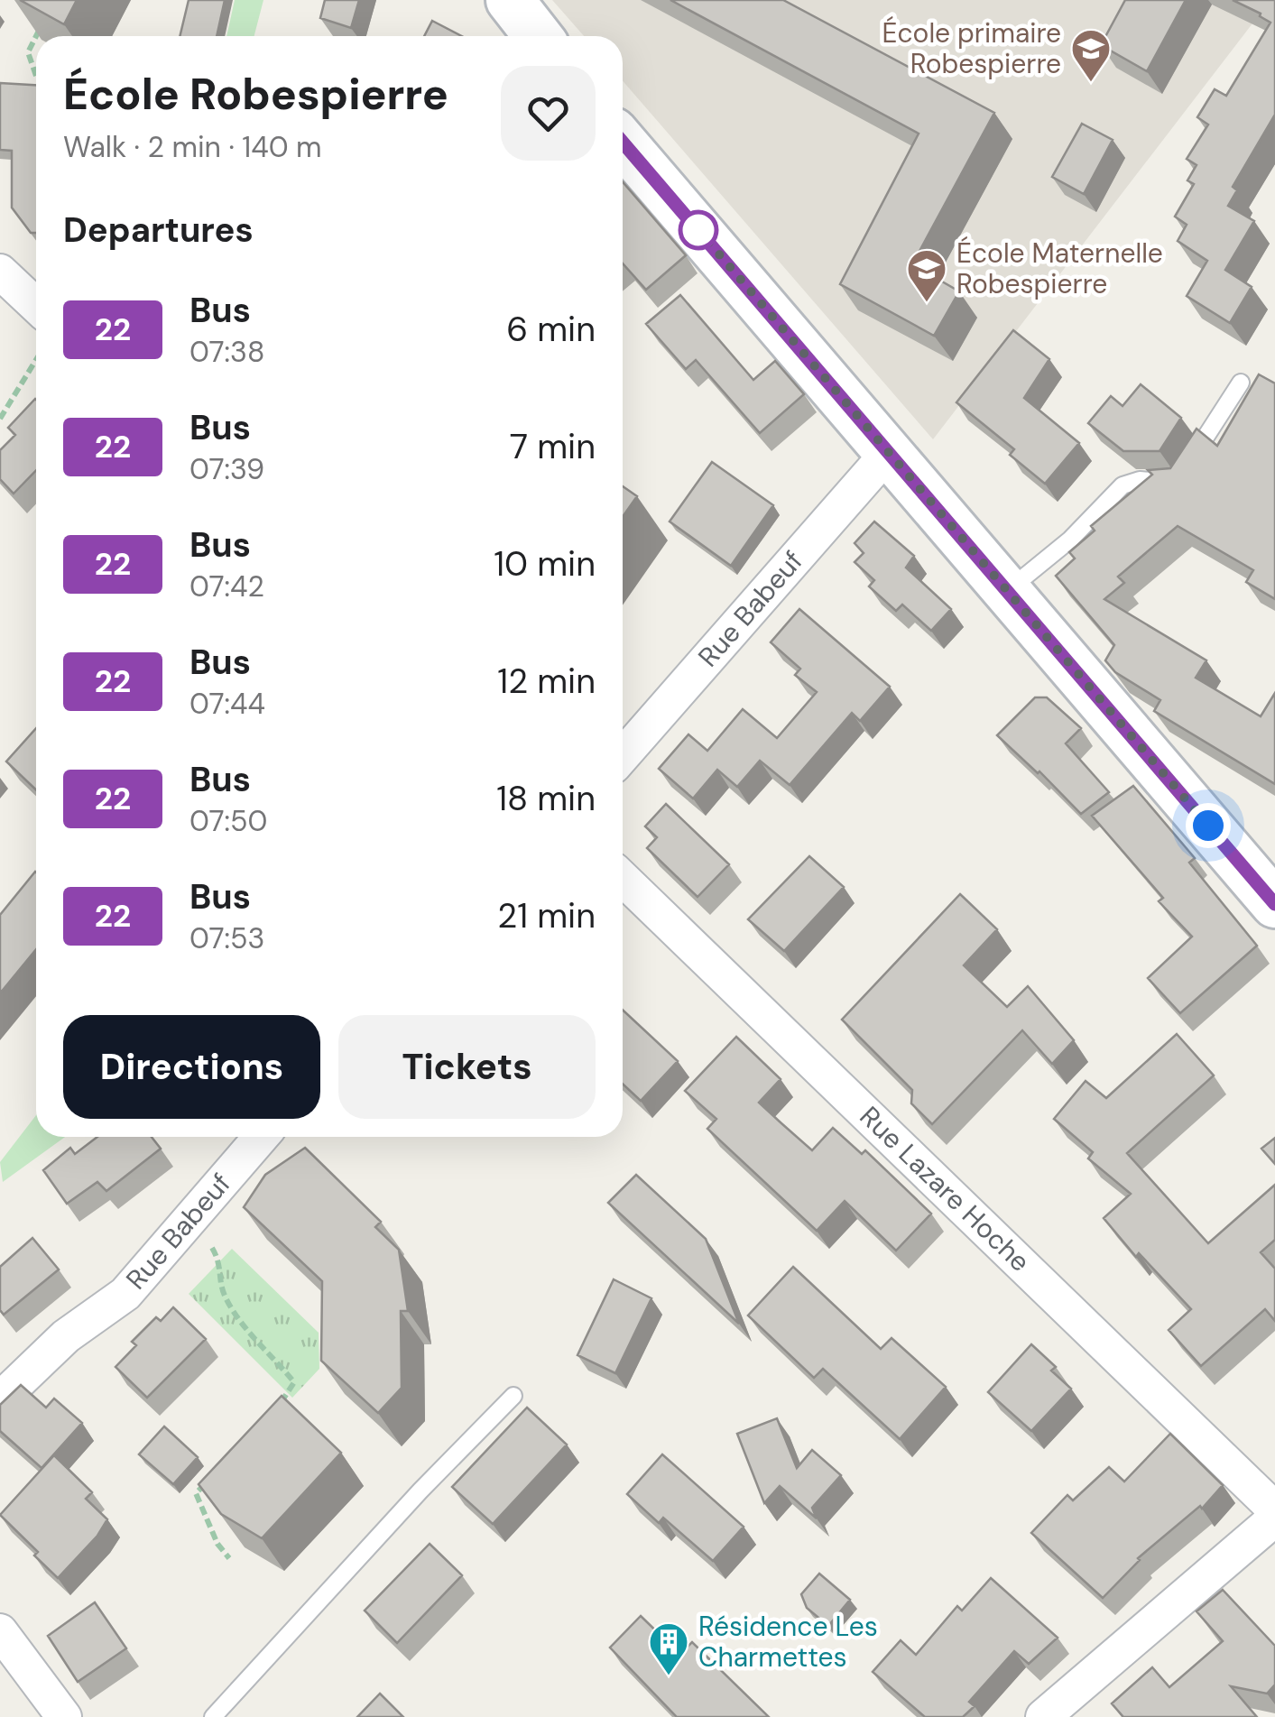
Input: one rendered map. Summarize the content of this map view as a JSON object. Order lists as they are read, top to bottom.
{
  "streets": {
    "street": ["Rue Babeuf", "Rue Lazare Hoche"]
  },
  "places": {
    "school or university": ["École primaire Robespierre", "École Maternelle Robespierre"],
    "building": ["Résidence Les Charmettes"]
  },
  "lines": ["bus line 22"],
  "page": {
    "heading": [
      ["École Robespierre", "Walk · 2 min · 140 m"],
      "Departures"
    ],
    "list": [
      {
        "mark": "22",
        "name": "Bus",
        "note": "07:38",
        "value": "6 min"
      },
      {
        "mark": "22",
        "name": "Bus",
        "note": "07:39",
        "value": "7 min"
      },
      {
        "mark": "22",
        "name": "Bus",
        "note": "07:42",
        "value": "10 min"
      },
      {
        "mark": "22",
        "name": "Bus",
        "note": "07:44",
        "value": "12 min"
      },
      {
        "mark": "22",
        "name": "Bus",
        "note": "07:50",
        "value": "18 min"
      },
      {
        "mark": "22",
        "name": "Bus",
        "note": "07:53",
        "value": "21 min"
      }
    ],
    "buttons": ["Directions", "Tickets"]
  }
}
